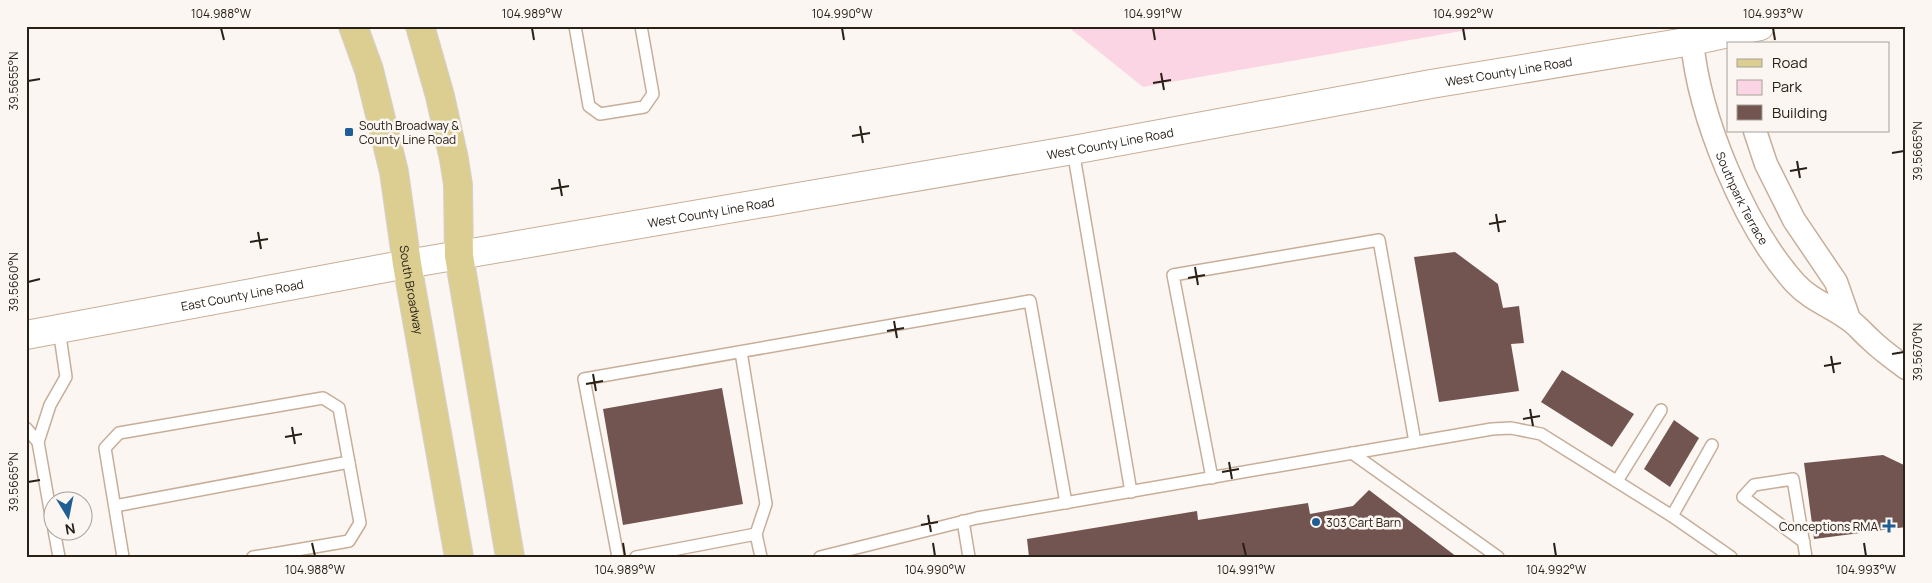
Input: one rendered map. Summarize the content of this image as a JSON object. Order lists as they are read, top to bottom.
{
  "streets": {
    "main road": ["West County Line Road", "South Broadway", "East County Line Road"],
    "street": ["Southpark Terrace"]
  },
  "crossings": [
    ["West County Line Road", "Southpark Terrace"],
    ["West County Line Road", "East County Line Road"],
    ["South Broadway", "East County Line Road"]
  ],
  "places": {
    "transit": ["South Broadway & County Line Road"],
    "other": ["303 Cart Barn"],
    "health": ["Conceptions RMA"]
  },
  "legend": ["Road", "Park", "Building"],
  "north": "bottom",
  "coordinates": [
    "104.988°W",
    "104.989°W",
    "104.990°W",
    "104.991°W",
    "104.992°W",
    "104.993°W",
    "39.5655°N",
    "39.5665°N",
    "39.5660°N",
    "39.5670°N"
  ]
}
